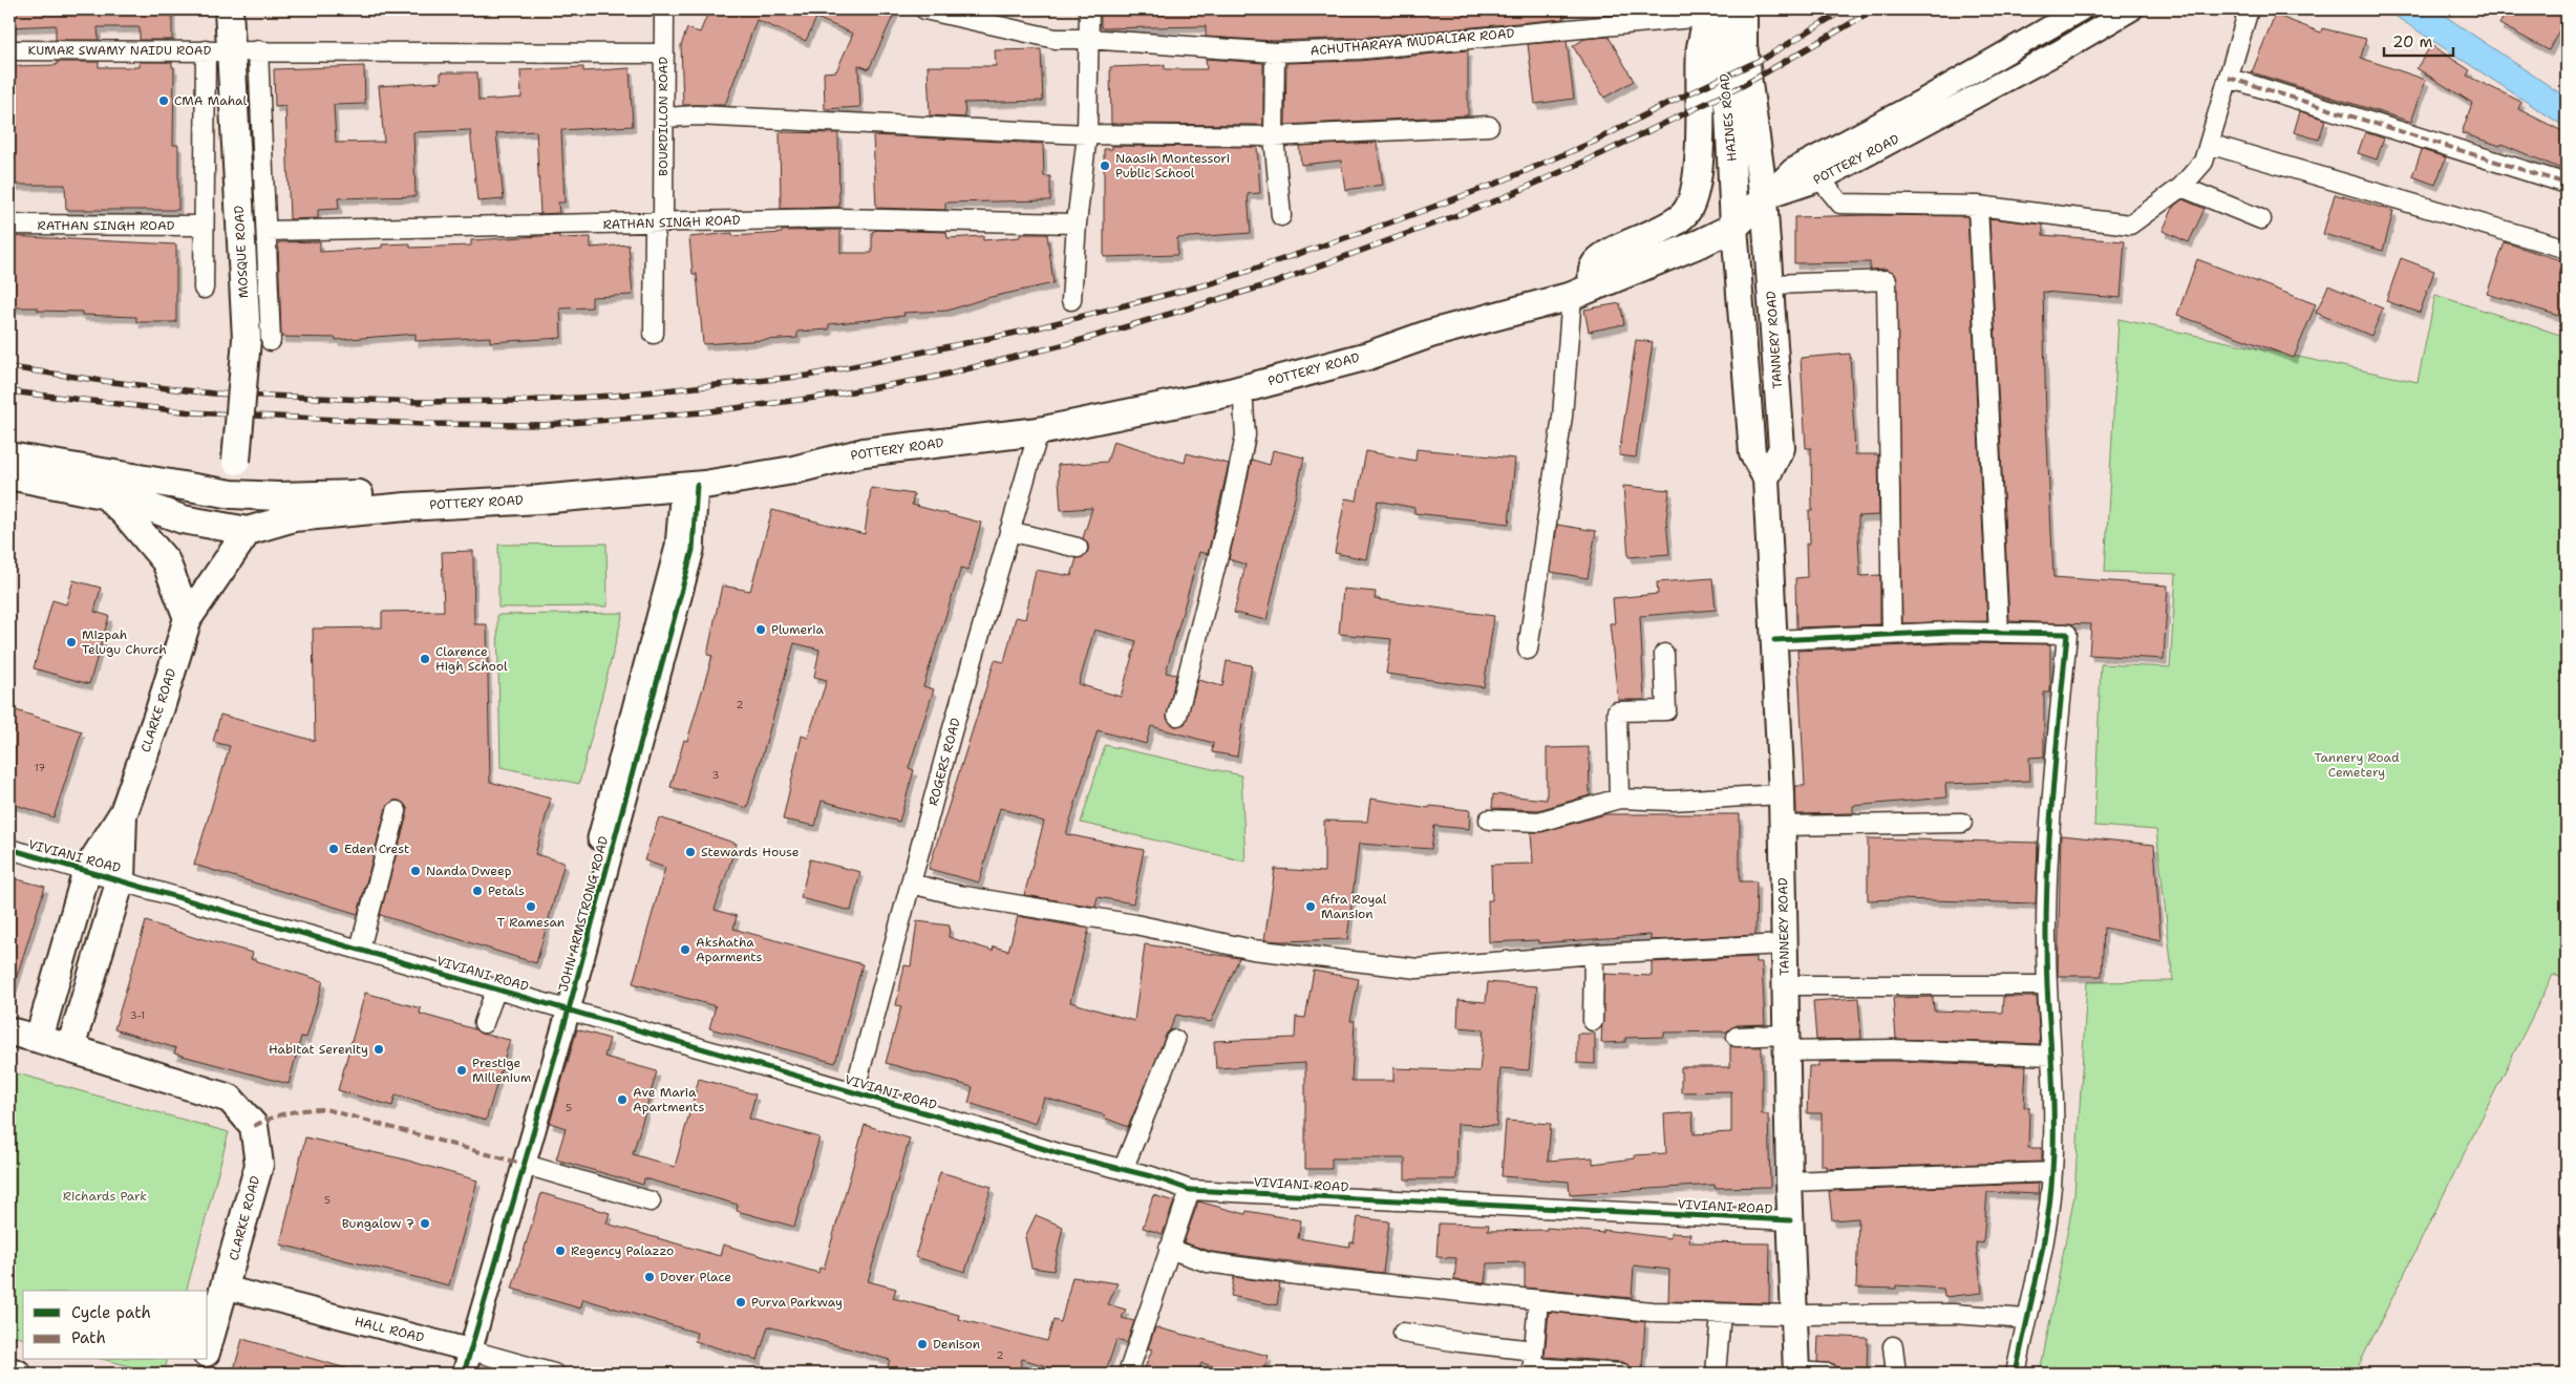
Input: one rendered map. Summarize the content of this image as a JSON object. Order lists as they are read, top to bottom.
{
  "streets": {
    "main road": [
      "HAINES ROAD",
      "POTTERY ROAD",
      "MOSQUE ROAD",
      "TANNERY ROAD",
      "CLARKE ROAD"
    ],
    "street": [
      "ACHUTHARAYA MUDALIAR ROAD",
      "KUMAR SWAMY NAIDU ROAD",
      "BOURDILLON ROAD",
      "RATHAN SINGH ROAD",
      "ROGERS ROAD",
      "VIVIANI ROAD",
      "JOHN ARMSTRONG ROAD",
      "HALL ROAD"
    ]
  },
  "crossings": [
    ["ACHUTHARAYA MUDALIAR ROAD", "HAINES ROAD"],
    ["KUMAR SWAMY NAIDU ROAD", "BOURDILLON ROAD"],
    ["KUMAR SWAMY NAIDU ROAD", "MOSQUE ROAD"],
    ["BOURDILLON ROAD", "RATHAN SINGH ROAD"],
    ["HAINES ROAD", "POTTERY ROAD"],
    ["HAINES ROAD", "TANNERY ROAD"],
    ["POTTERY ROAD", "TANNERY ROAD"],
    ["POTTERY ROAD", "CLARKE ROAD"],
    ["POTTERY ROAD", "ROGERS ROAD"],
    ["POTTERY ROAD", "JOHN ARMSTRONG ROAD"],
    ["TANNERY ROAD", "VIVIANI ROAD"],
    ["CLARKE ROAD", "VIVIANI ROAD"],
    ["CLARKE ROAD", "HALL ROAD"],
    ["ROGERS ROAD", "VIVIANI ROAD"],
    ["VIVIANI ROAD", "JOHN ARMSTRONG ROAD"],
    ["JOHN ARMSTRONG ROAD", "HALL ROAD"]
  ],
  "parks": ["Tannery Road Cemetery", "Richards Park"],
  "places": [
    "CMA Mahal",
    "Naasih Montessori Public School",
    "Plumeria",
    "Mizpah Telugu Church",
    "Clarence High School",
    "Eden Crest",
    "Stewards House",
    "Nanda Dweep",
    "Petals",
    "T Ramesan",
    "Afra Royal Mansion",
    "Akshatha Aparments",
    "Habitat Serenity",
    "Prestige Millenium",
    "Ave Maria Apartments",
    "Bungalow 7",
    "Regency Palazzo",
    "Dover Place",
    "Purva Parkway",
    "Denison"
  ],
  "house_numbers": [
    "2",
    "17",
    "3",
    "3-1",
    "5",
    "5",
    "2"
  ],
  "legend": ["Cycle path", "Path"],
  "scale_bar": "20 m"
}
